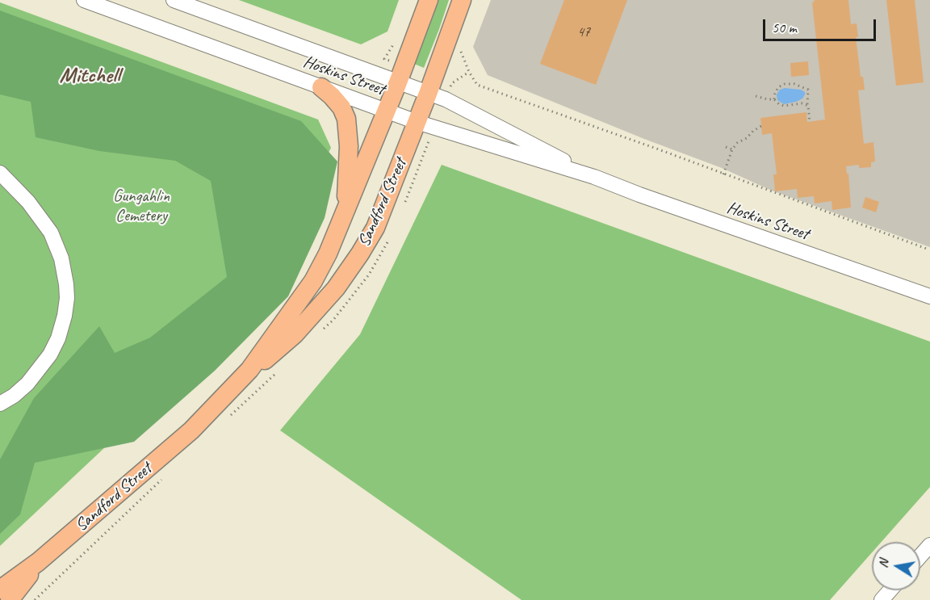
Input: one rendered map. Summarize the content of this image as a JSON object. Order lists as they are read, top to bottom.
{
  "streets": {
    "main road": ["Sandford Street"],
    "street": ["Hoskins Street"]
  },
  "crossings": [
    ["Hoskins Street", "Sandford Street"]
  ],
  "districts": ["Mitchell"],
  "parks": ["Gungahlin Cemetery"],
  "house_numbers": ["47"],
  "scale_bar": "50 m",
  "north": "left"
}
